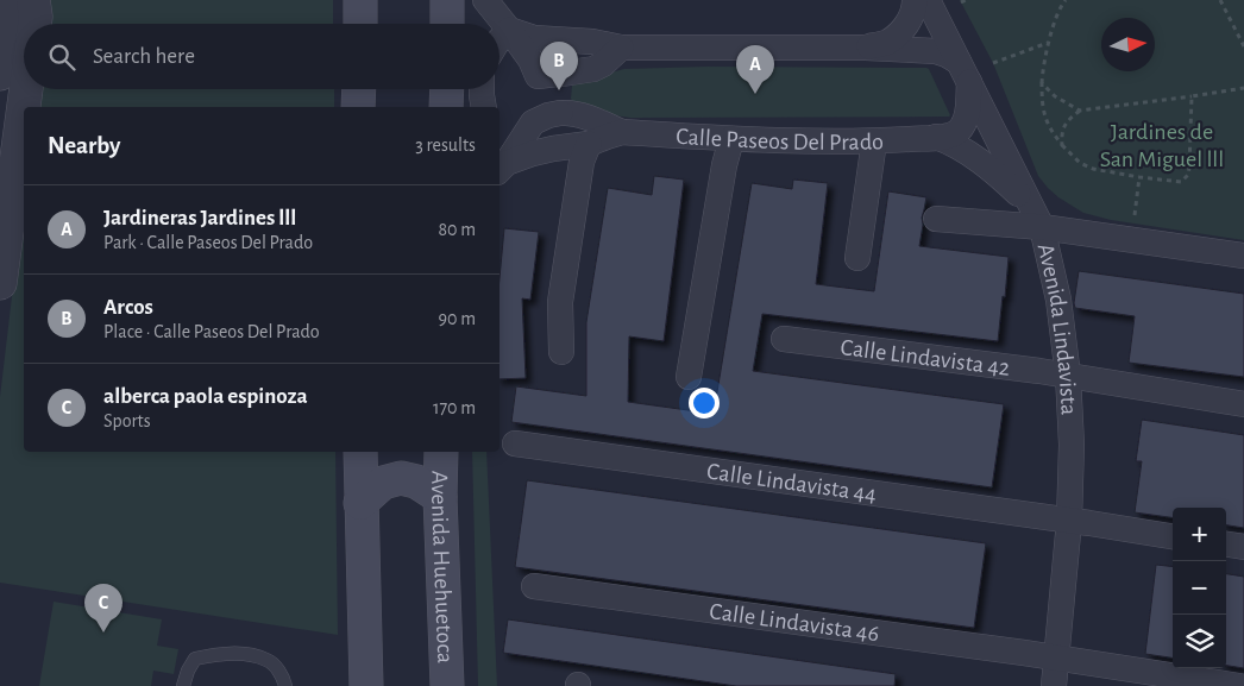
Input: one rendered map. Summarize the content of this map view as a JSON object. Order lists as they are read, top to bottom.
{
  "streets": {
    "main road": ["Avenida Huehuetoca"],
    "street": [
      "Calle Paseos Del Prado",
      "Avenida Lindavista",
      "Calle Lindavista 42",
      "Calle Lindavista 44",
      "Calle Lindavista 46"
    ]
  },
  "crossings": [
    ["Calle Paseos Del Prado", "Avenida Lindavista"],
    ["Avenida Lindavista", "Calle Lindavista 42"],
    ["Avenida Lindavista", "Calle Lindavista 44"],
    ["Avenida Lindavista", "Calle Lindavista 46"]
  ],
  "parks": ["Jardines de San Miguel lll"],
  "north": "right",
  "page": {
    "search": "Search here",
    "pins": ["B", "A", "C"],
    "heading": ["Nearby", "3 results"],
    "list": [
      {
        "mark": "A",
        "name": "Jardineras Jardines lll",
        "note": "Park · Calle Paseos Del Prado",
        "value": "80 m"
      },
      {
        "mark": "B",
        "name": "Arcos",
        "note": "Place · Calle Paseos Del Prado",
        "value": "90 m"
      },
      {
        "mark": "C",
        "name": "alberca paola espinoza",
        "note": "Sports",
        "value": "170 m"
      }
    ],
    "map_buttons": ["+", "−"]
  }
}
